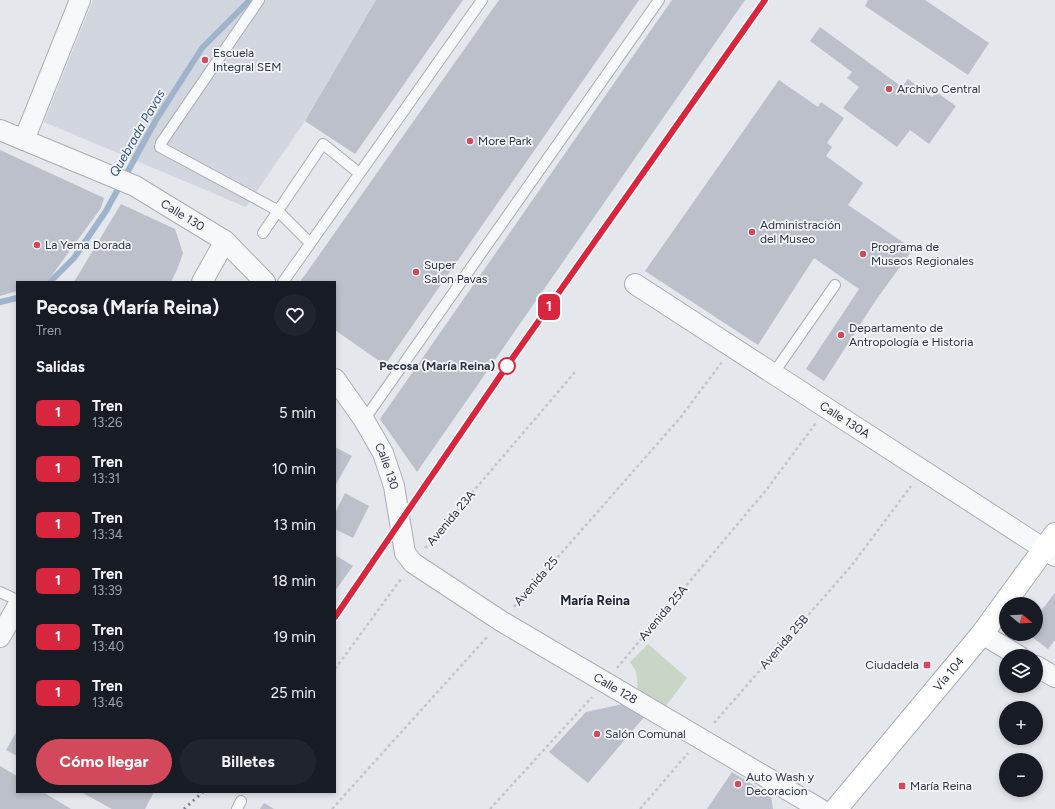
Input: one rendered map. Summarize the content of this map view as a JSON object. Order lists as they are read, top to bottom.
{
  "streets": {
    "main road": ["Vía 104"],
    "street": ["Calle 130", "Calle 130A", "Calle 128"],
    "path": [
      "Avenida 23A",
      "Avenida 25",
      "Avenida 25A",
      "Avenida 25B"
    ]
  },
  "crossings": [
    ["Calle 130", "Avenida 23A"],
    ["Calle 130", "Calle 128"],
    ["Calle 130A", "Avenida 25"],
    ["Calle 130A", "Avenida 25A"],
    ["Calle 130A", "Avenida 25B"],
    ["Calle 130A", "Vía 104"],
    ["Avenida 23A", "Calle 128"],
    ["Avenida 25", "Calle 128"],
    ["Avenida 25A", "Calle 128"],
    ["Avenida 25B", "Calle 128"]
  ],
  "districts": ["María Reina"],
  "water": ["Quebrada Pavas"],
  "places": {
    "other": [
      "Escuela Integral SEM",
      "Archivo Central",
      "More Park",
      "Administración del Museo",
      "La Yema Dorada",
      "Programa de Museos Regionales",
      "Super Salon Pavas",
      "Departamento de Antropología e Historia",
      "Pecosa (María Reina)",
      "Salón Comunal",
      "Auto Wash y Decoracion"
    ],
    "transit": ["Ciudadela", "María Reina"]
  },
  "north": "right",
  "page": {
    "on_map": "1",
    "heading": [
      ["Pecosa (María Reina)", "Tren"],
      "Salidas"
    ],
    "list": [
      {
        "mark": "1",
        "name": "Tren",
        "note": "13:26",
        "value": "5 min"
      },
      {
        "mark": "1",
        "name": "Tren",
        "note": "13:31",
        "value": "10 min"
      },
      {
        "mark": "1",
        "name": "Tren",
        "note": "13:34",
        "value": "13 min"
      },
      {
        "mark": "1",
        "name": "Tren",
        "note": "13:39",
        "value": "18 min"
      },
      {
        "mark": "1",
        "name": "Tren",
        "note": "13:40",
        "value": "19 min"
      },
      {
        "mark": "1",
        "name": "Tren",
        "note": "13:46",
        "value": "25 min"
      }
    ],
    "map_buttons": ["+", "−"],
    "buttons": ["Cómo llegar", "Billetes"]
  }
}
